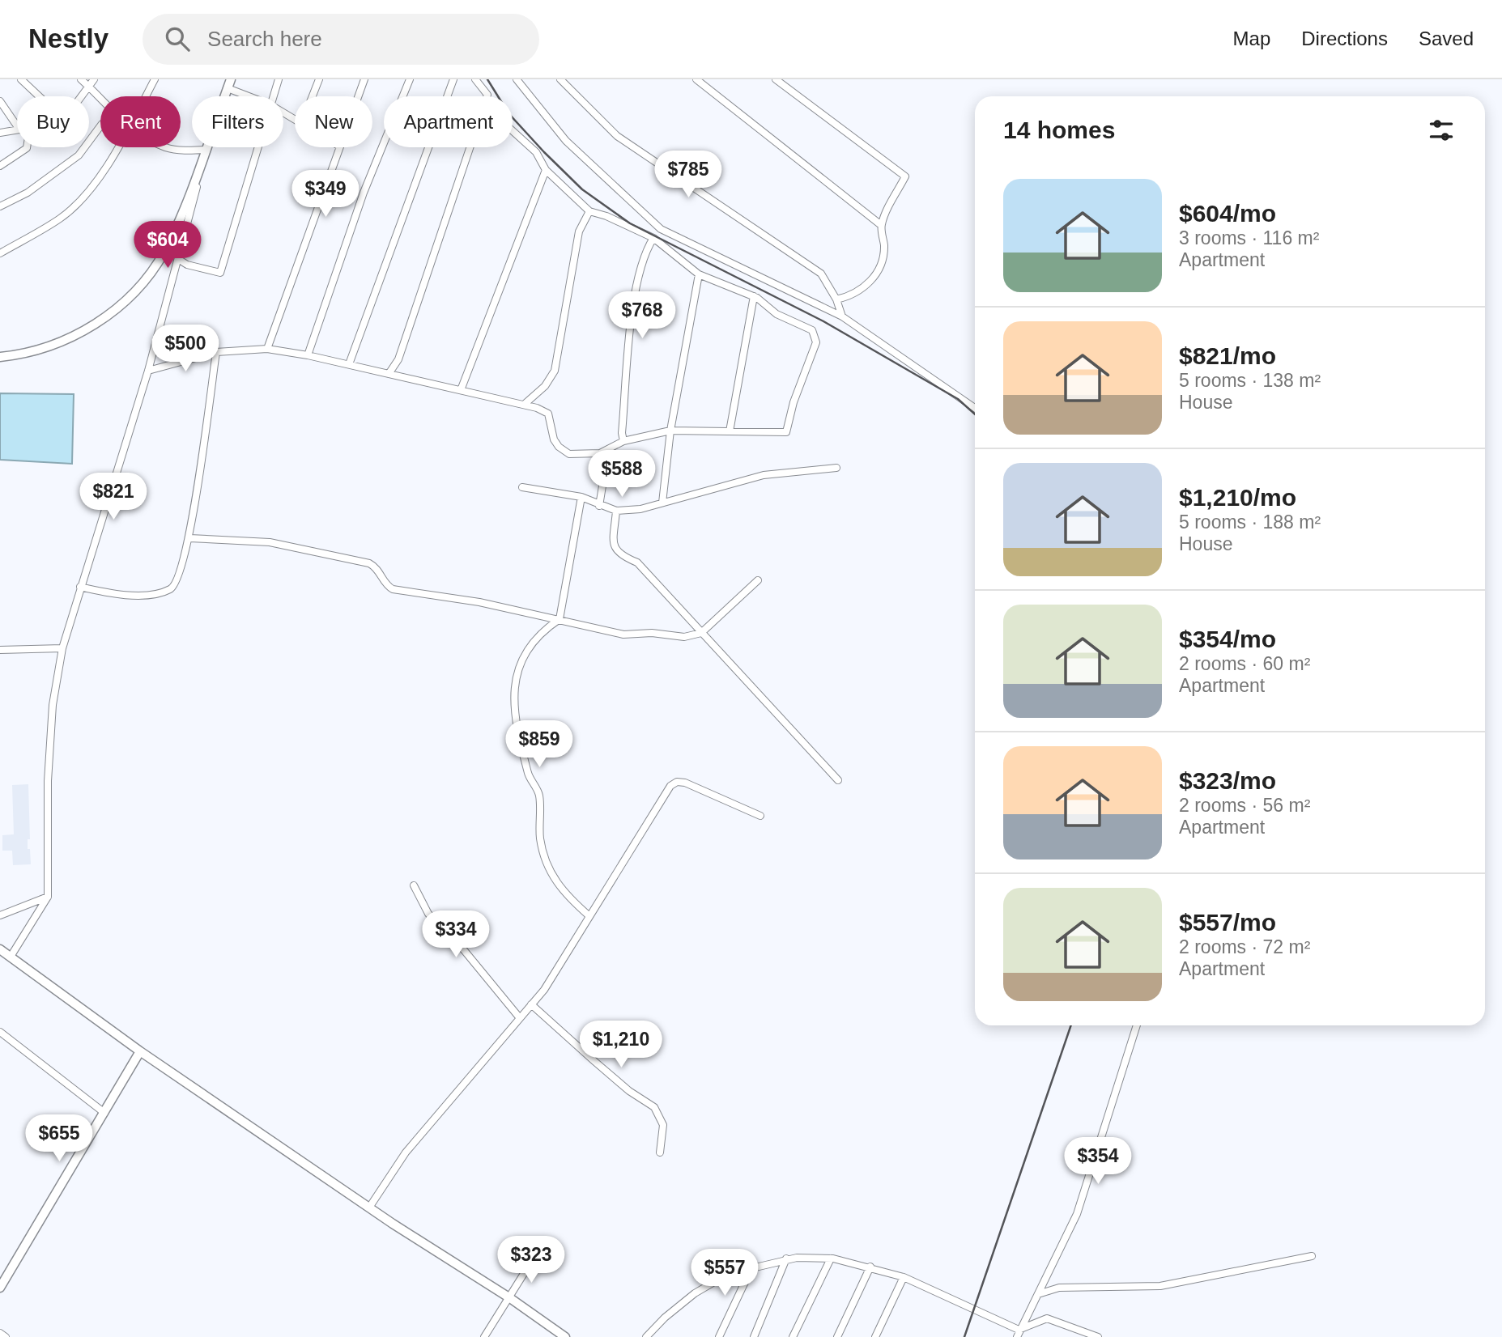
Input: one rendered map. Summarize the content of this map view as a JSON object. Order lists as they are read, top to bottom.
{
  "page": {
    "header": "Nestly",
    "search": "Search here",
    "nav": ["Map", "Directions", "Saved"],
    "chip": [
      "Buy",
      "Rent",
      "Filters",
      "New",
      "Apartment"
    ],
    "heading": "14 homes",
    "price": [
      "$785",
      "$349",
      "$604",
      "$768",
      "$500",
      "$588",
      "$821",
      "$859",
      "$334",
      "$1,210",
      "$655",
      "$354",
      "$323",
      "$557"
    ],
    "list": [
      {
        "name": "$604/mo",
        "note": "3 rooms · 116 m² · Apartment"
      },
      {
        "name": "$821/mo",
        "note": "5 rooms · 138 m² · House"
      },
      {
        "name": "$1,210/mo",
        "note": "5 rooms · 188 m² · House"
      },
      {
        "name": "$354/mo",
        "note": "2 rooms · 60 m² · Apartment"
      },
      {
        "name": "$323/mo",
        "note": "2 rooms · 56 m² · Apartment"
      },
      {
        "name": "$557/mo",
        "note": "2 rooms · 72 m² · Apartment"
      }
    ]
  }
}
